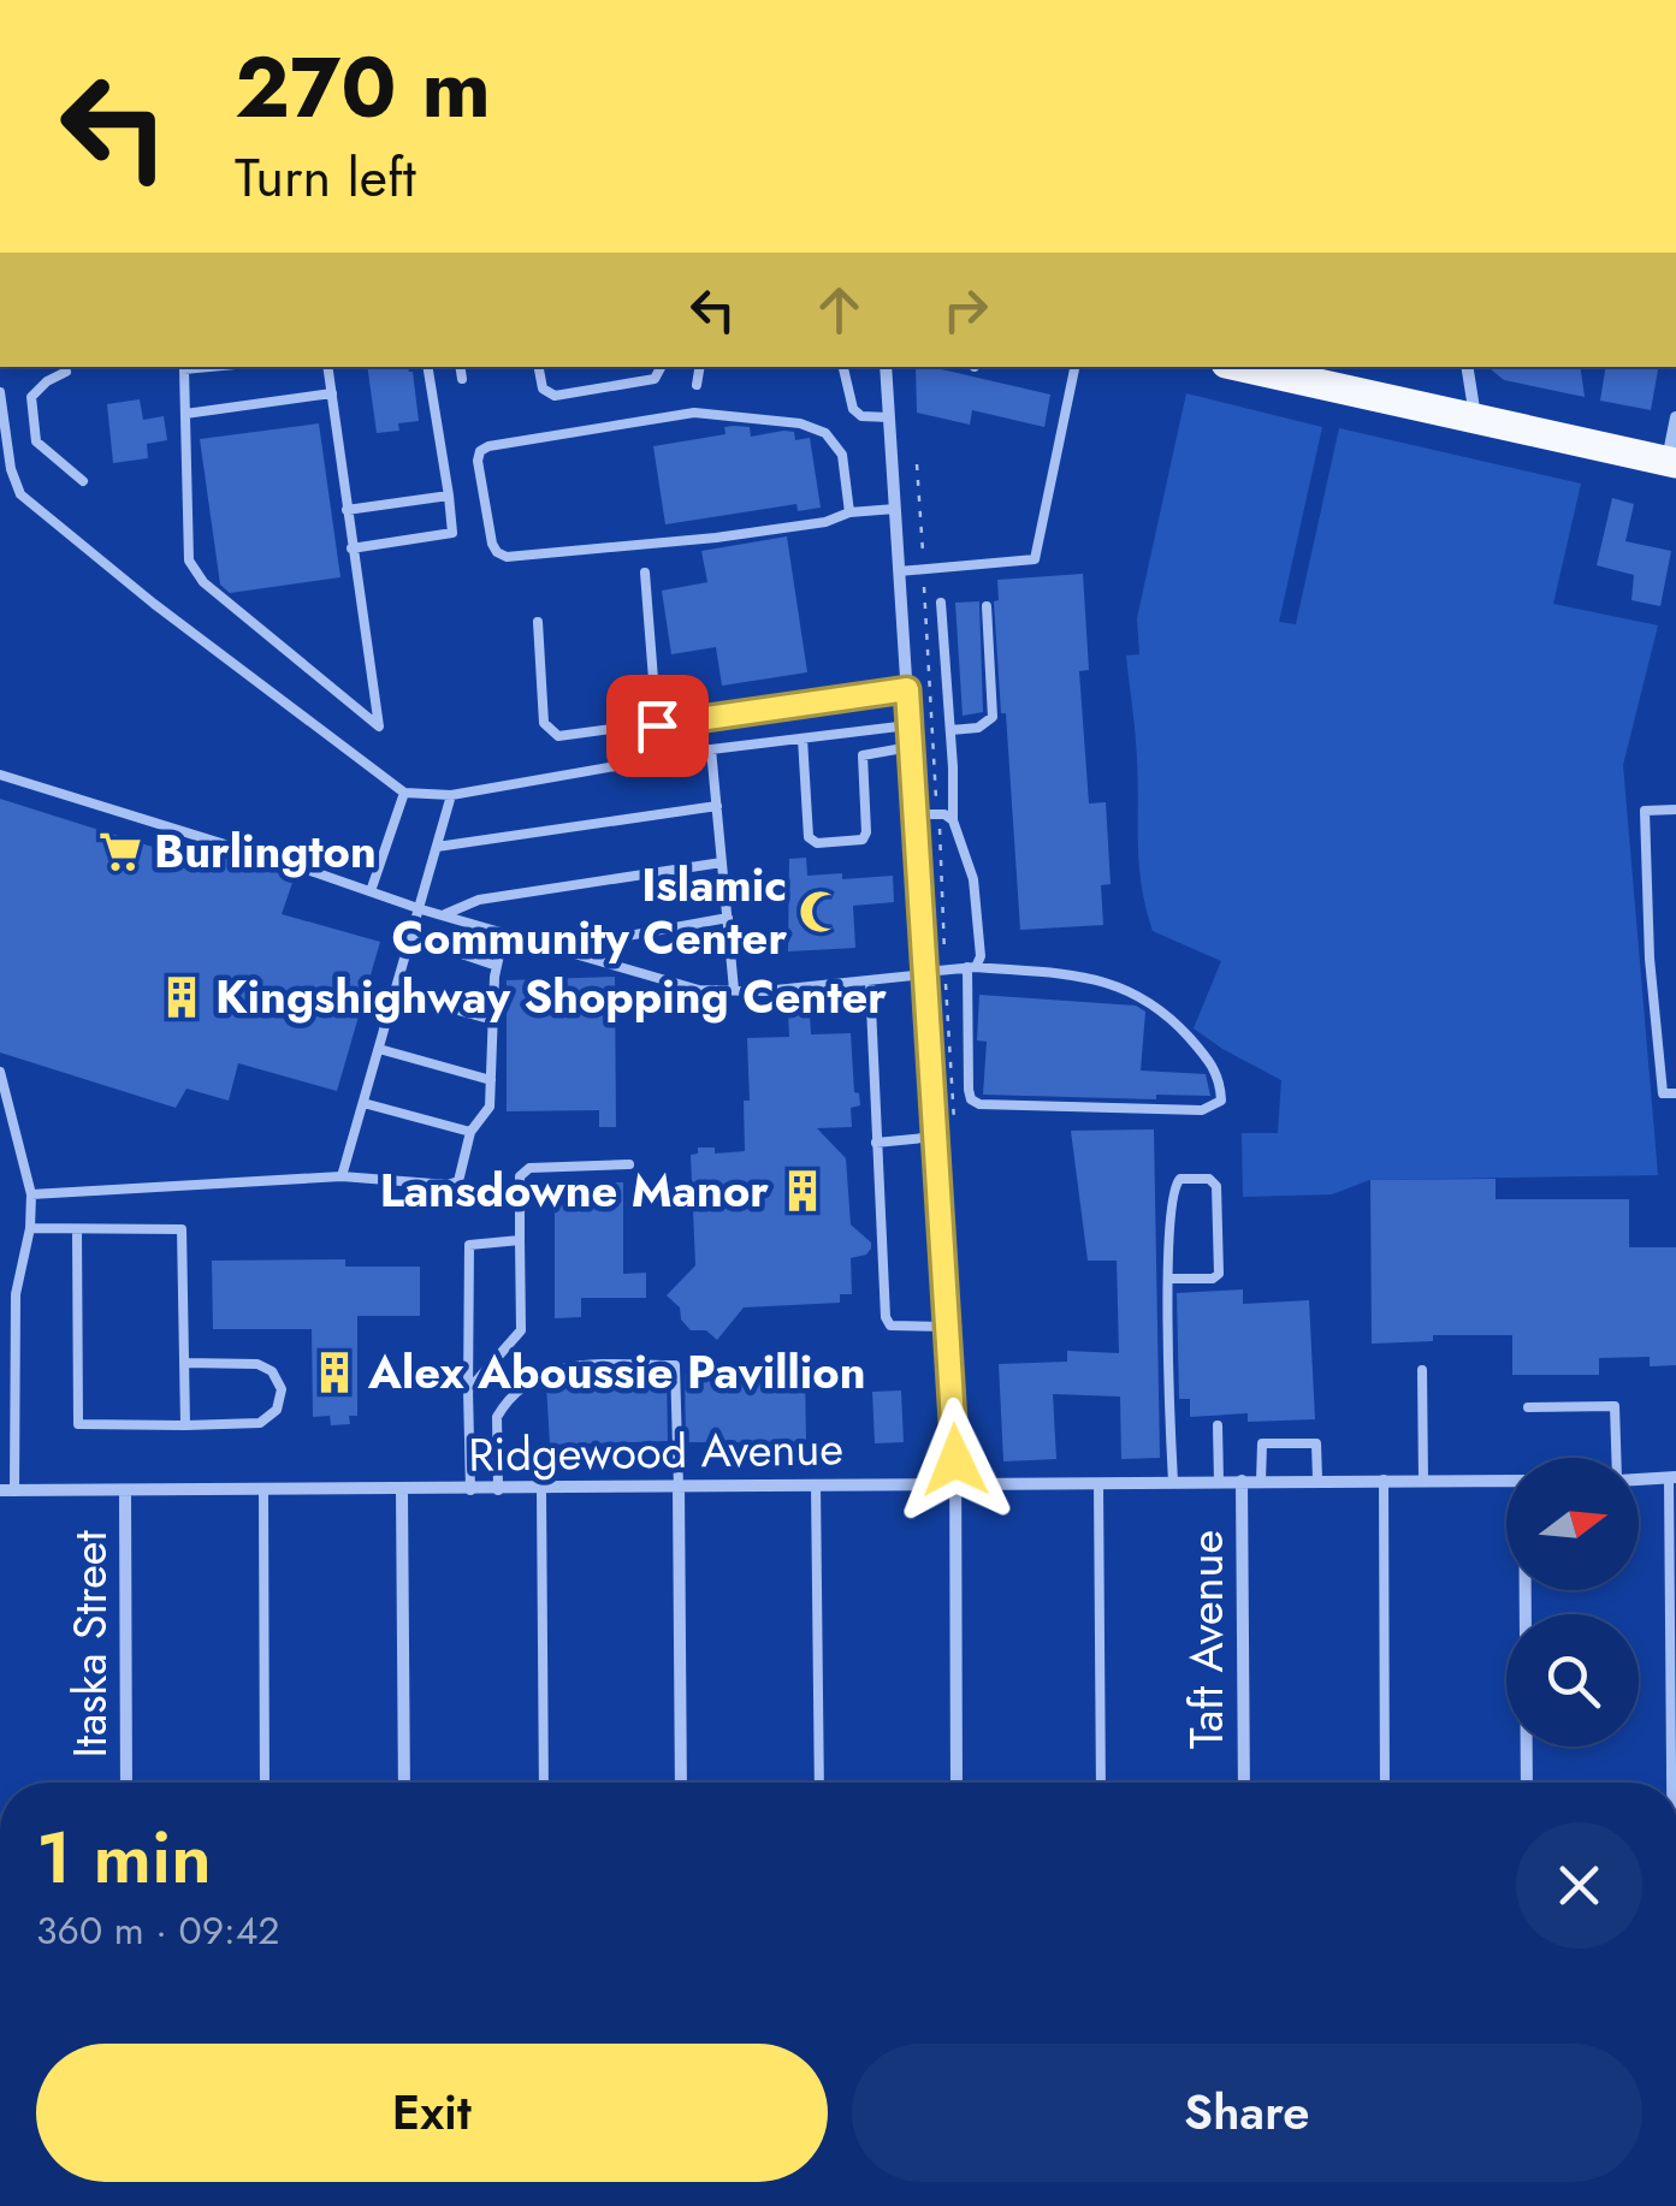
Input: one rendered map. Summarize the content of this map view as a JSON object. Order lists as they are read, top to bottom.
{
  "streets": {
    "street": ["Ridgewood Avenue", "Taft Avenue", "Itaska Street"]
  },
  "crossings": [
    ["Ridgewood Avenue", "Taft Avenue"],
    ["Ridgewood Avenue", "Itaska Street"]
  ],
  "places": {
    "supermarket": ["Burlington"],
    "mosque": ["Islamic Community Center"],
    "building": ["Kingshighway Shopping Center", "Lansdowne Manor", "Alex Aboussie Pavillion"]
  },
  "north": "right",
  "page": {
    "turn": ["270 m", "Turn left"],
    "heading": ["1 min", "360 m · 09:42"],
    "buttons": ["Exit", "Share"]
  }
}
